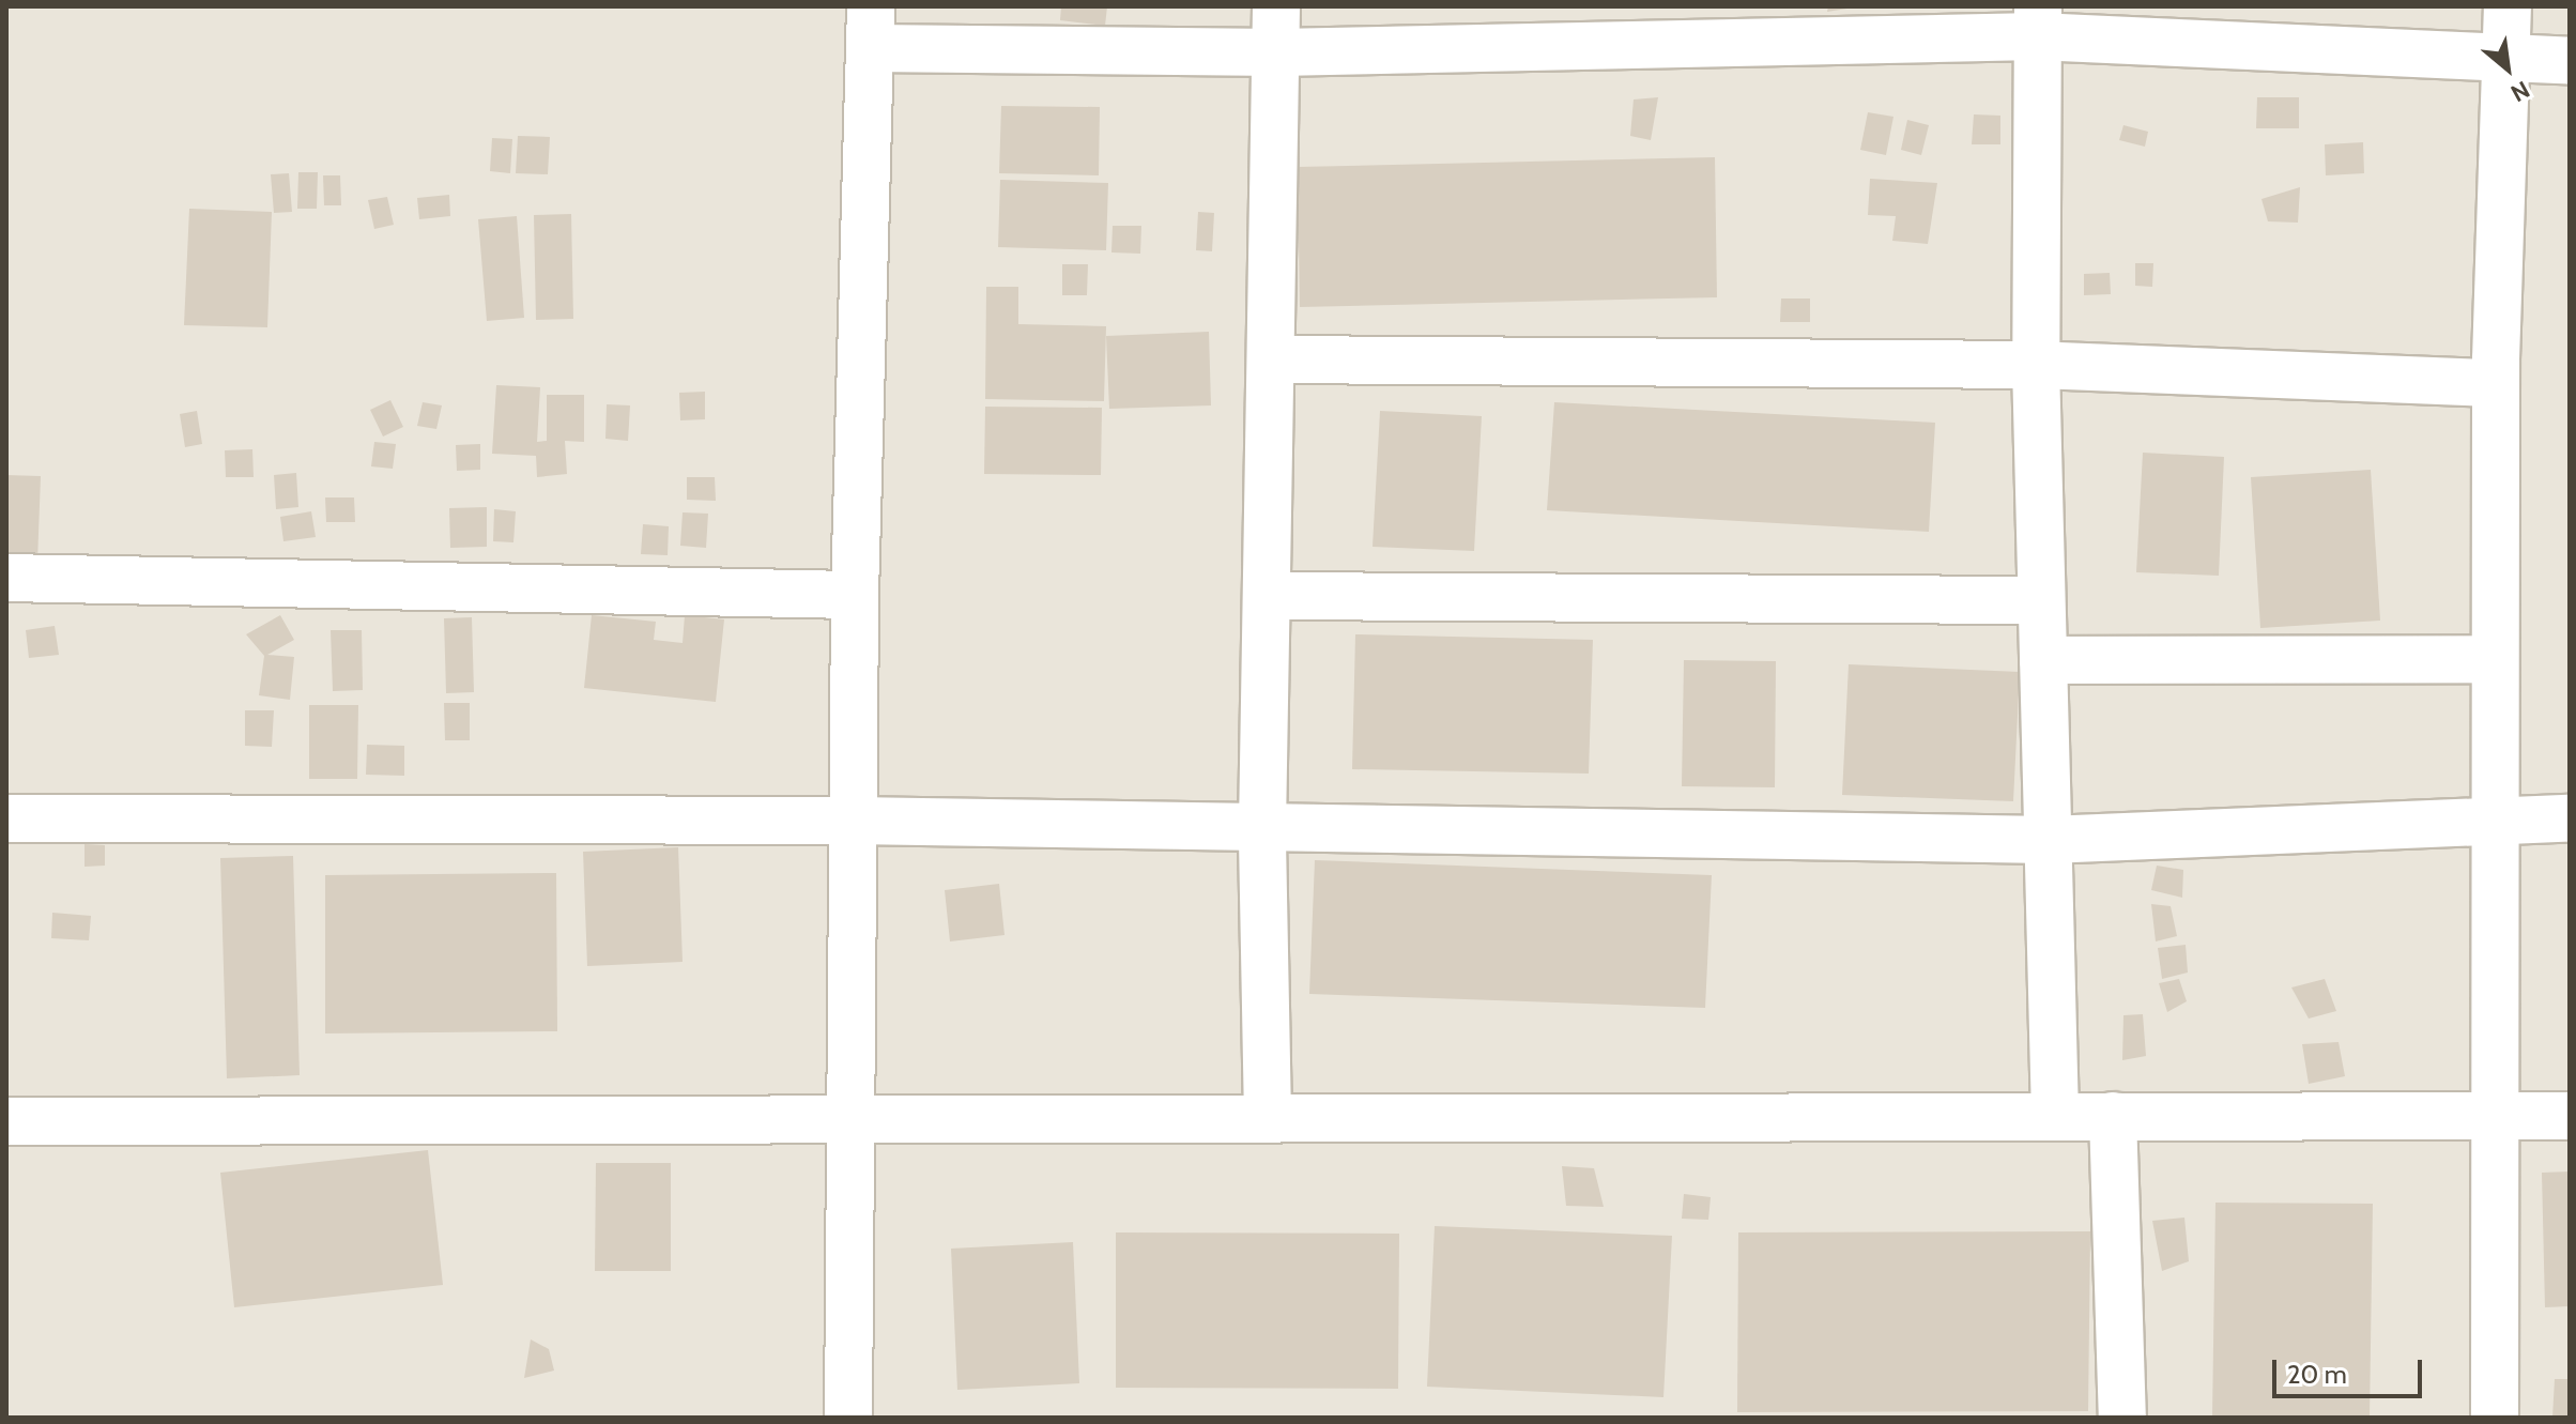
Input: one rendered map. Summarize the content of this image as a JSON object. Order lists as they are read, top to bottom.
{
  "scale_bar": "20 m",
  "north": "bottom right"
}
